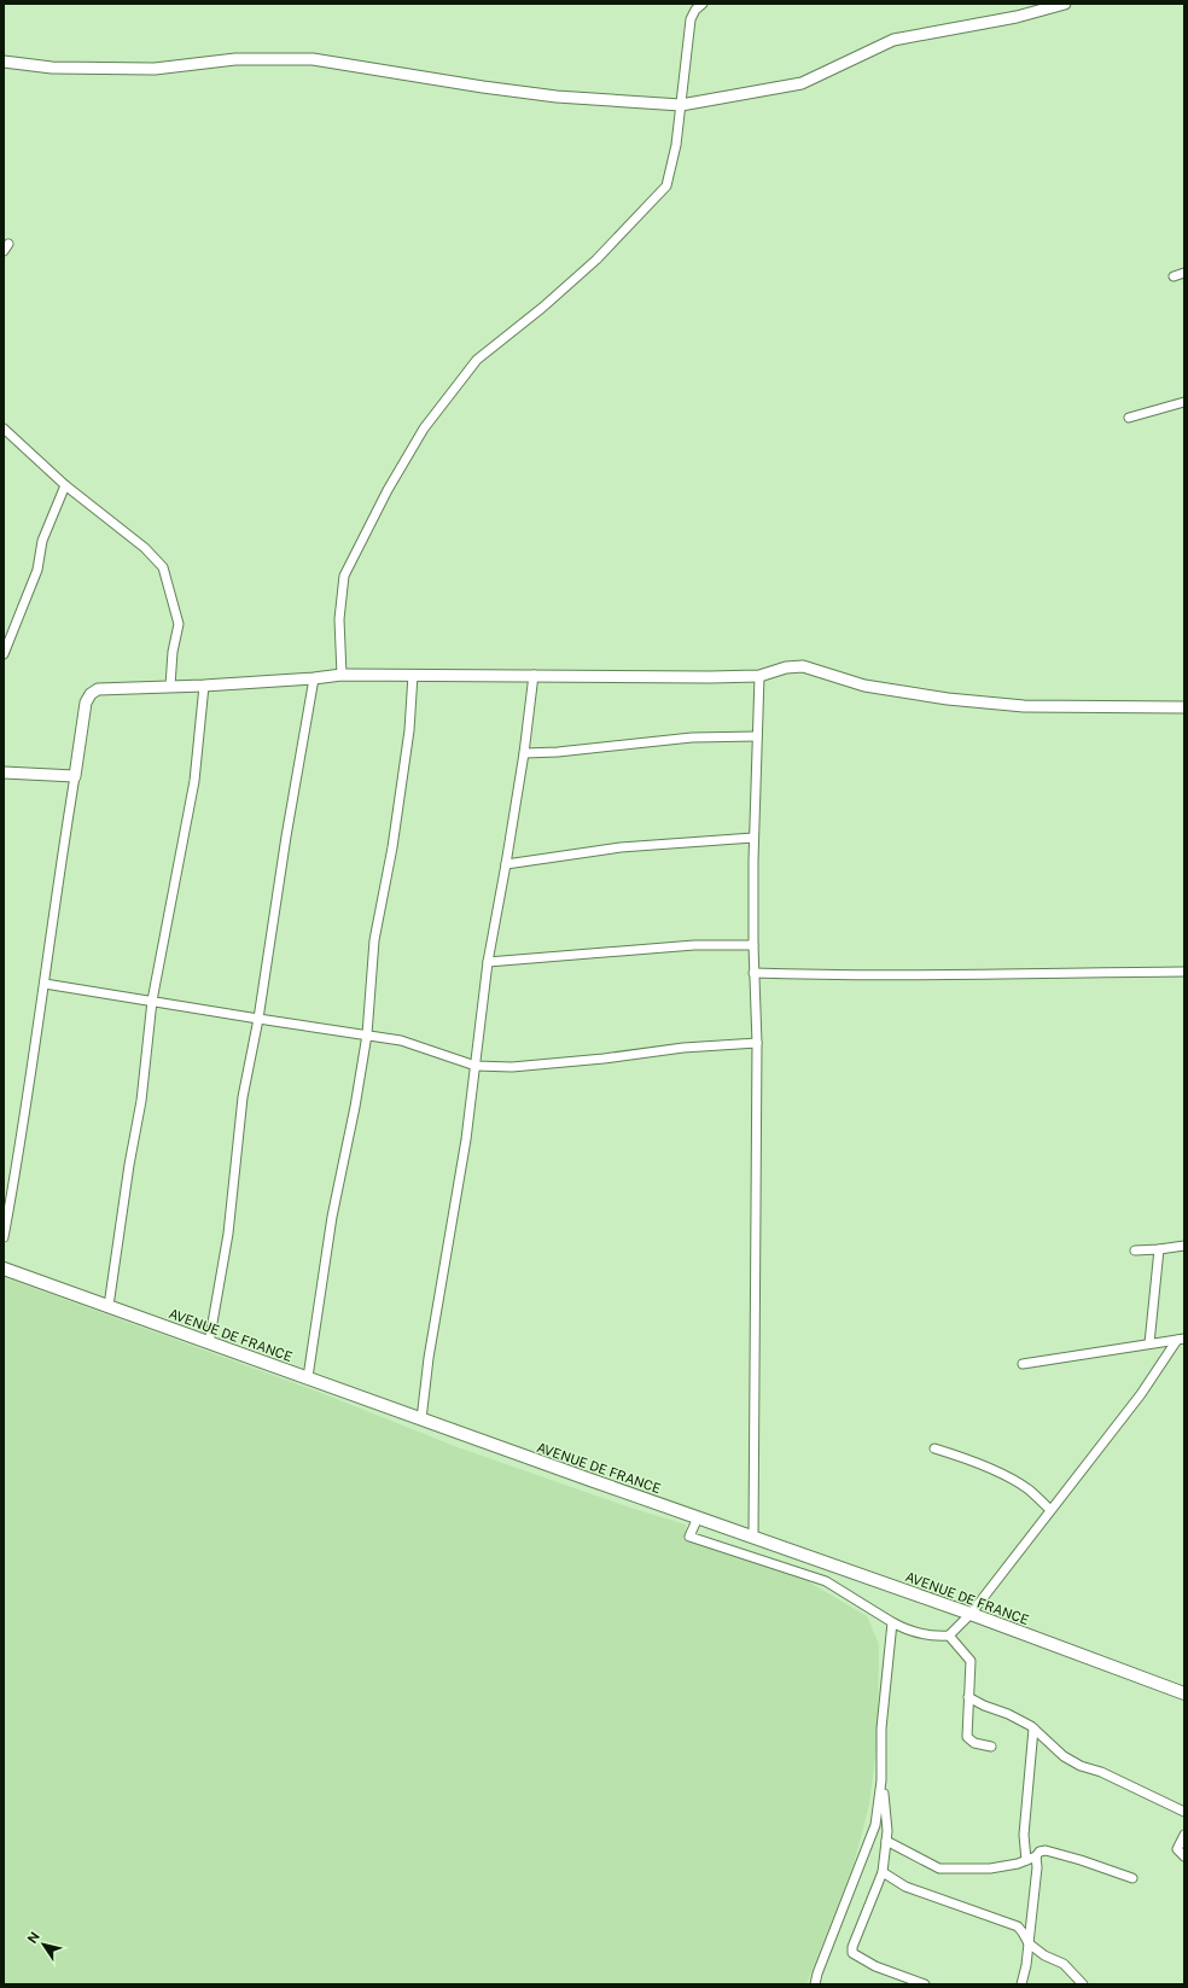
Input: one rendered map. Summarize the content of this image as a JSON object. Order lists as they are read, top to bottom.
{
  "streets": {
    "main road": ["AVENUE DE FRANCE"]
  },
  "north": "top left"
}
